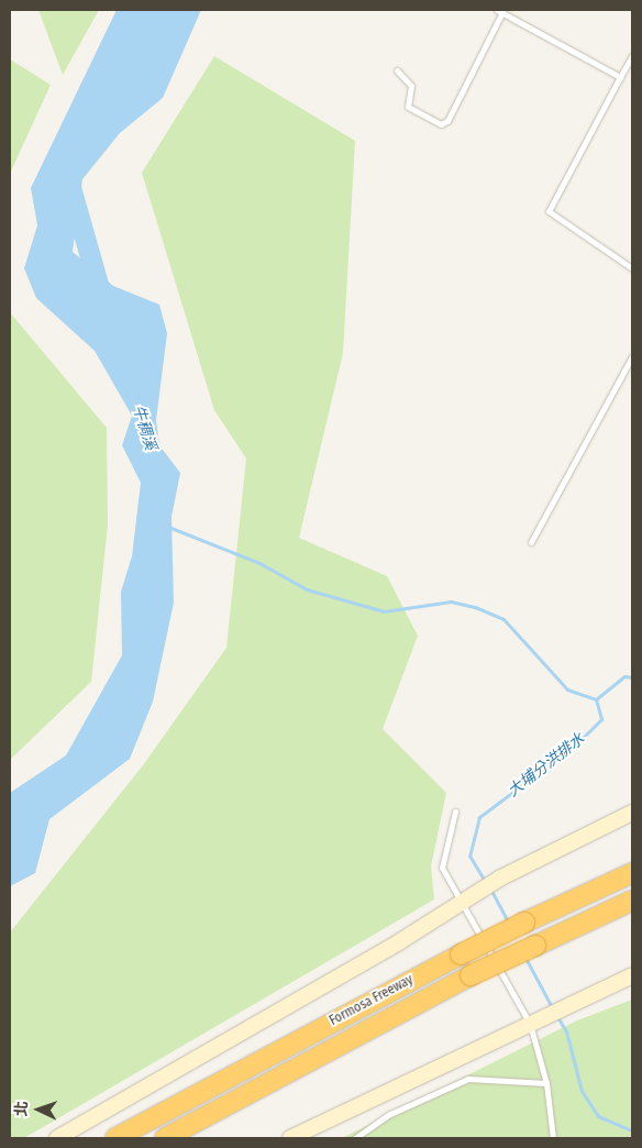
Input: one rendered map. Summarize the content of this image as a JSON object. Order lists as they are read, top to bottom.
{
  "streets": {
    "highway": ["Formosa Freeway"]
  },
  "water": ["牛稠溪", "大埔分洪排水"],
  "north": "left"
}
